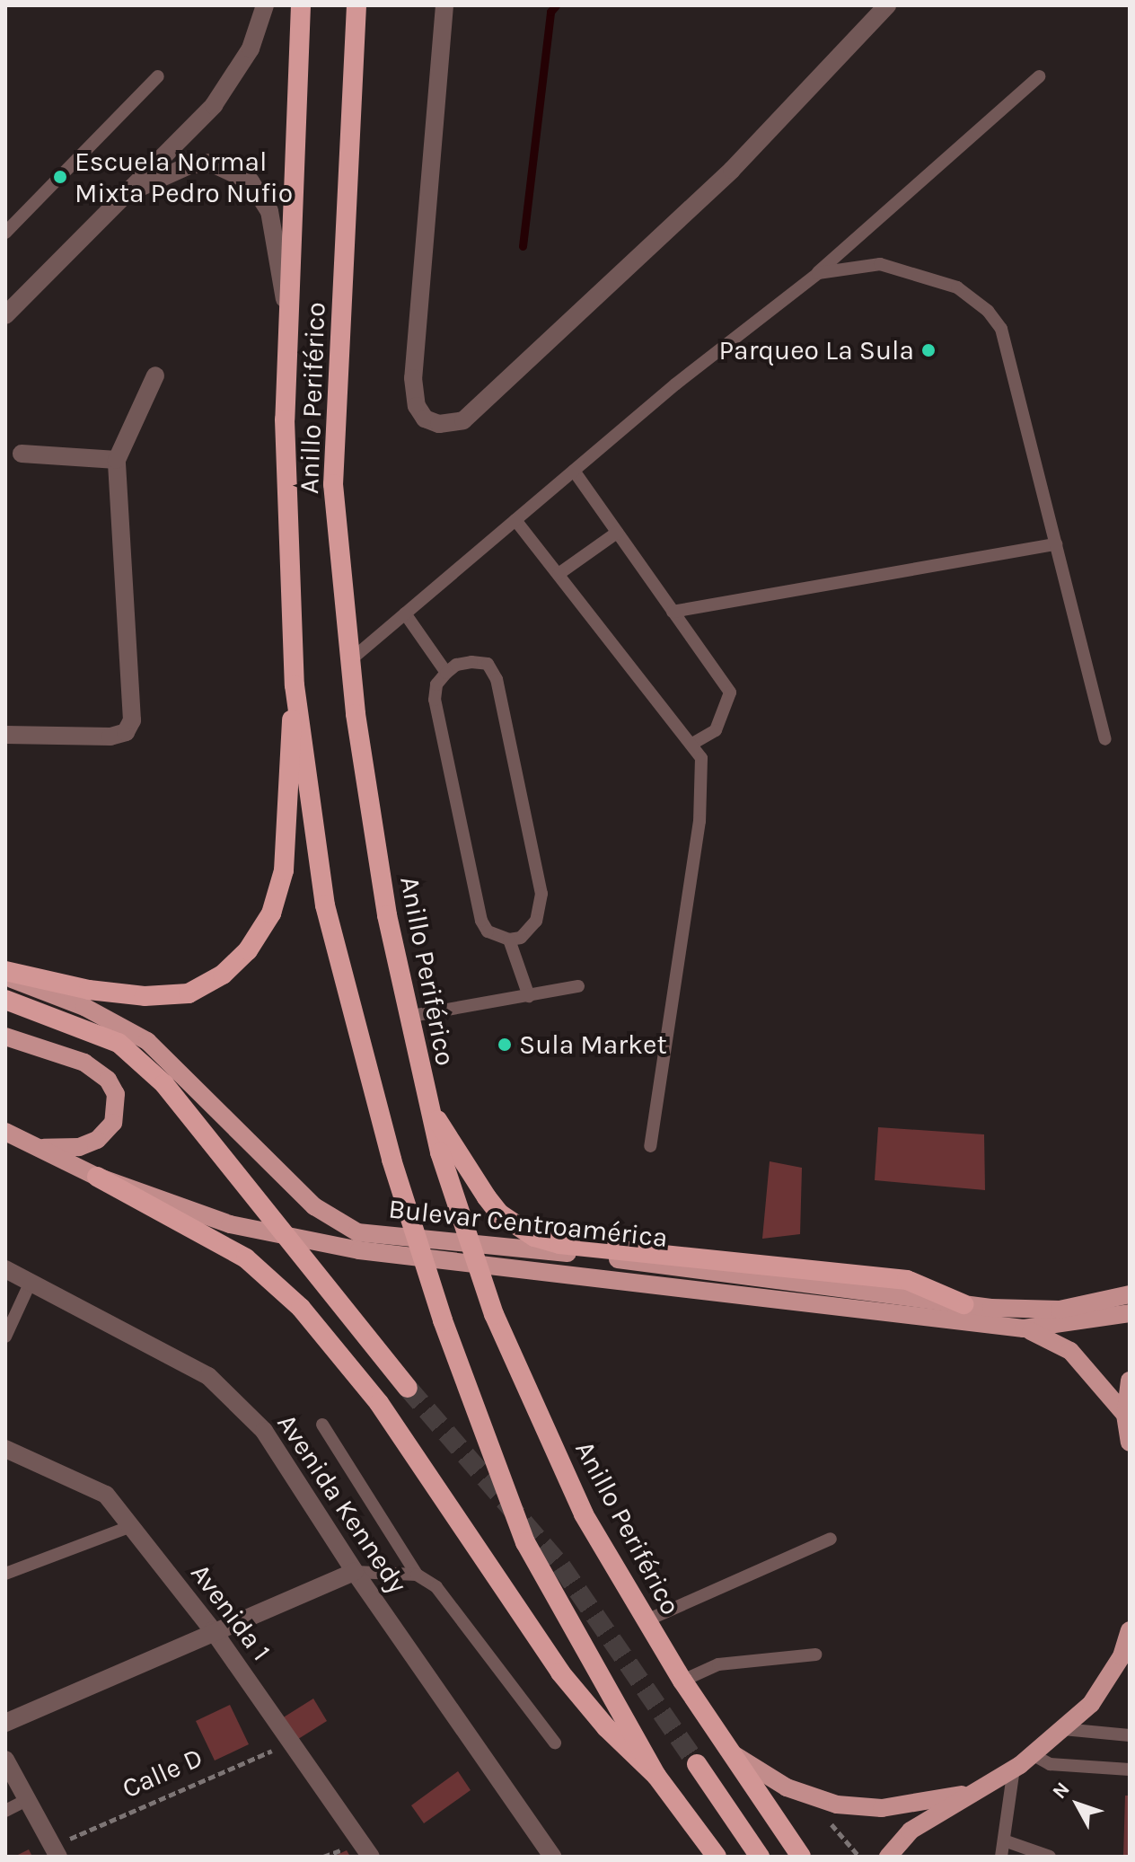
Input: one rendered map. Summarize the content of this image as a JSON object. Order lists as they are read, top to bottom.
{
  "streets": {
    "highway": ["Anillo Periférico"],
    "main road": ["Bulevar Centroamérica"],
    "street": ["Avenida Kennedy", "Avenida 1"],
    "path": ["Calle D"]
  },
  "crossings": [
    ["Avenida 1", "Calle D"]
  ],
  "places": ["Escuela Normal Mixta Pedro Nufio", "Parqueo La Sula", "Sula Market"],
  "north": "top left"
}
